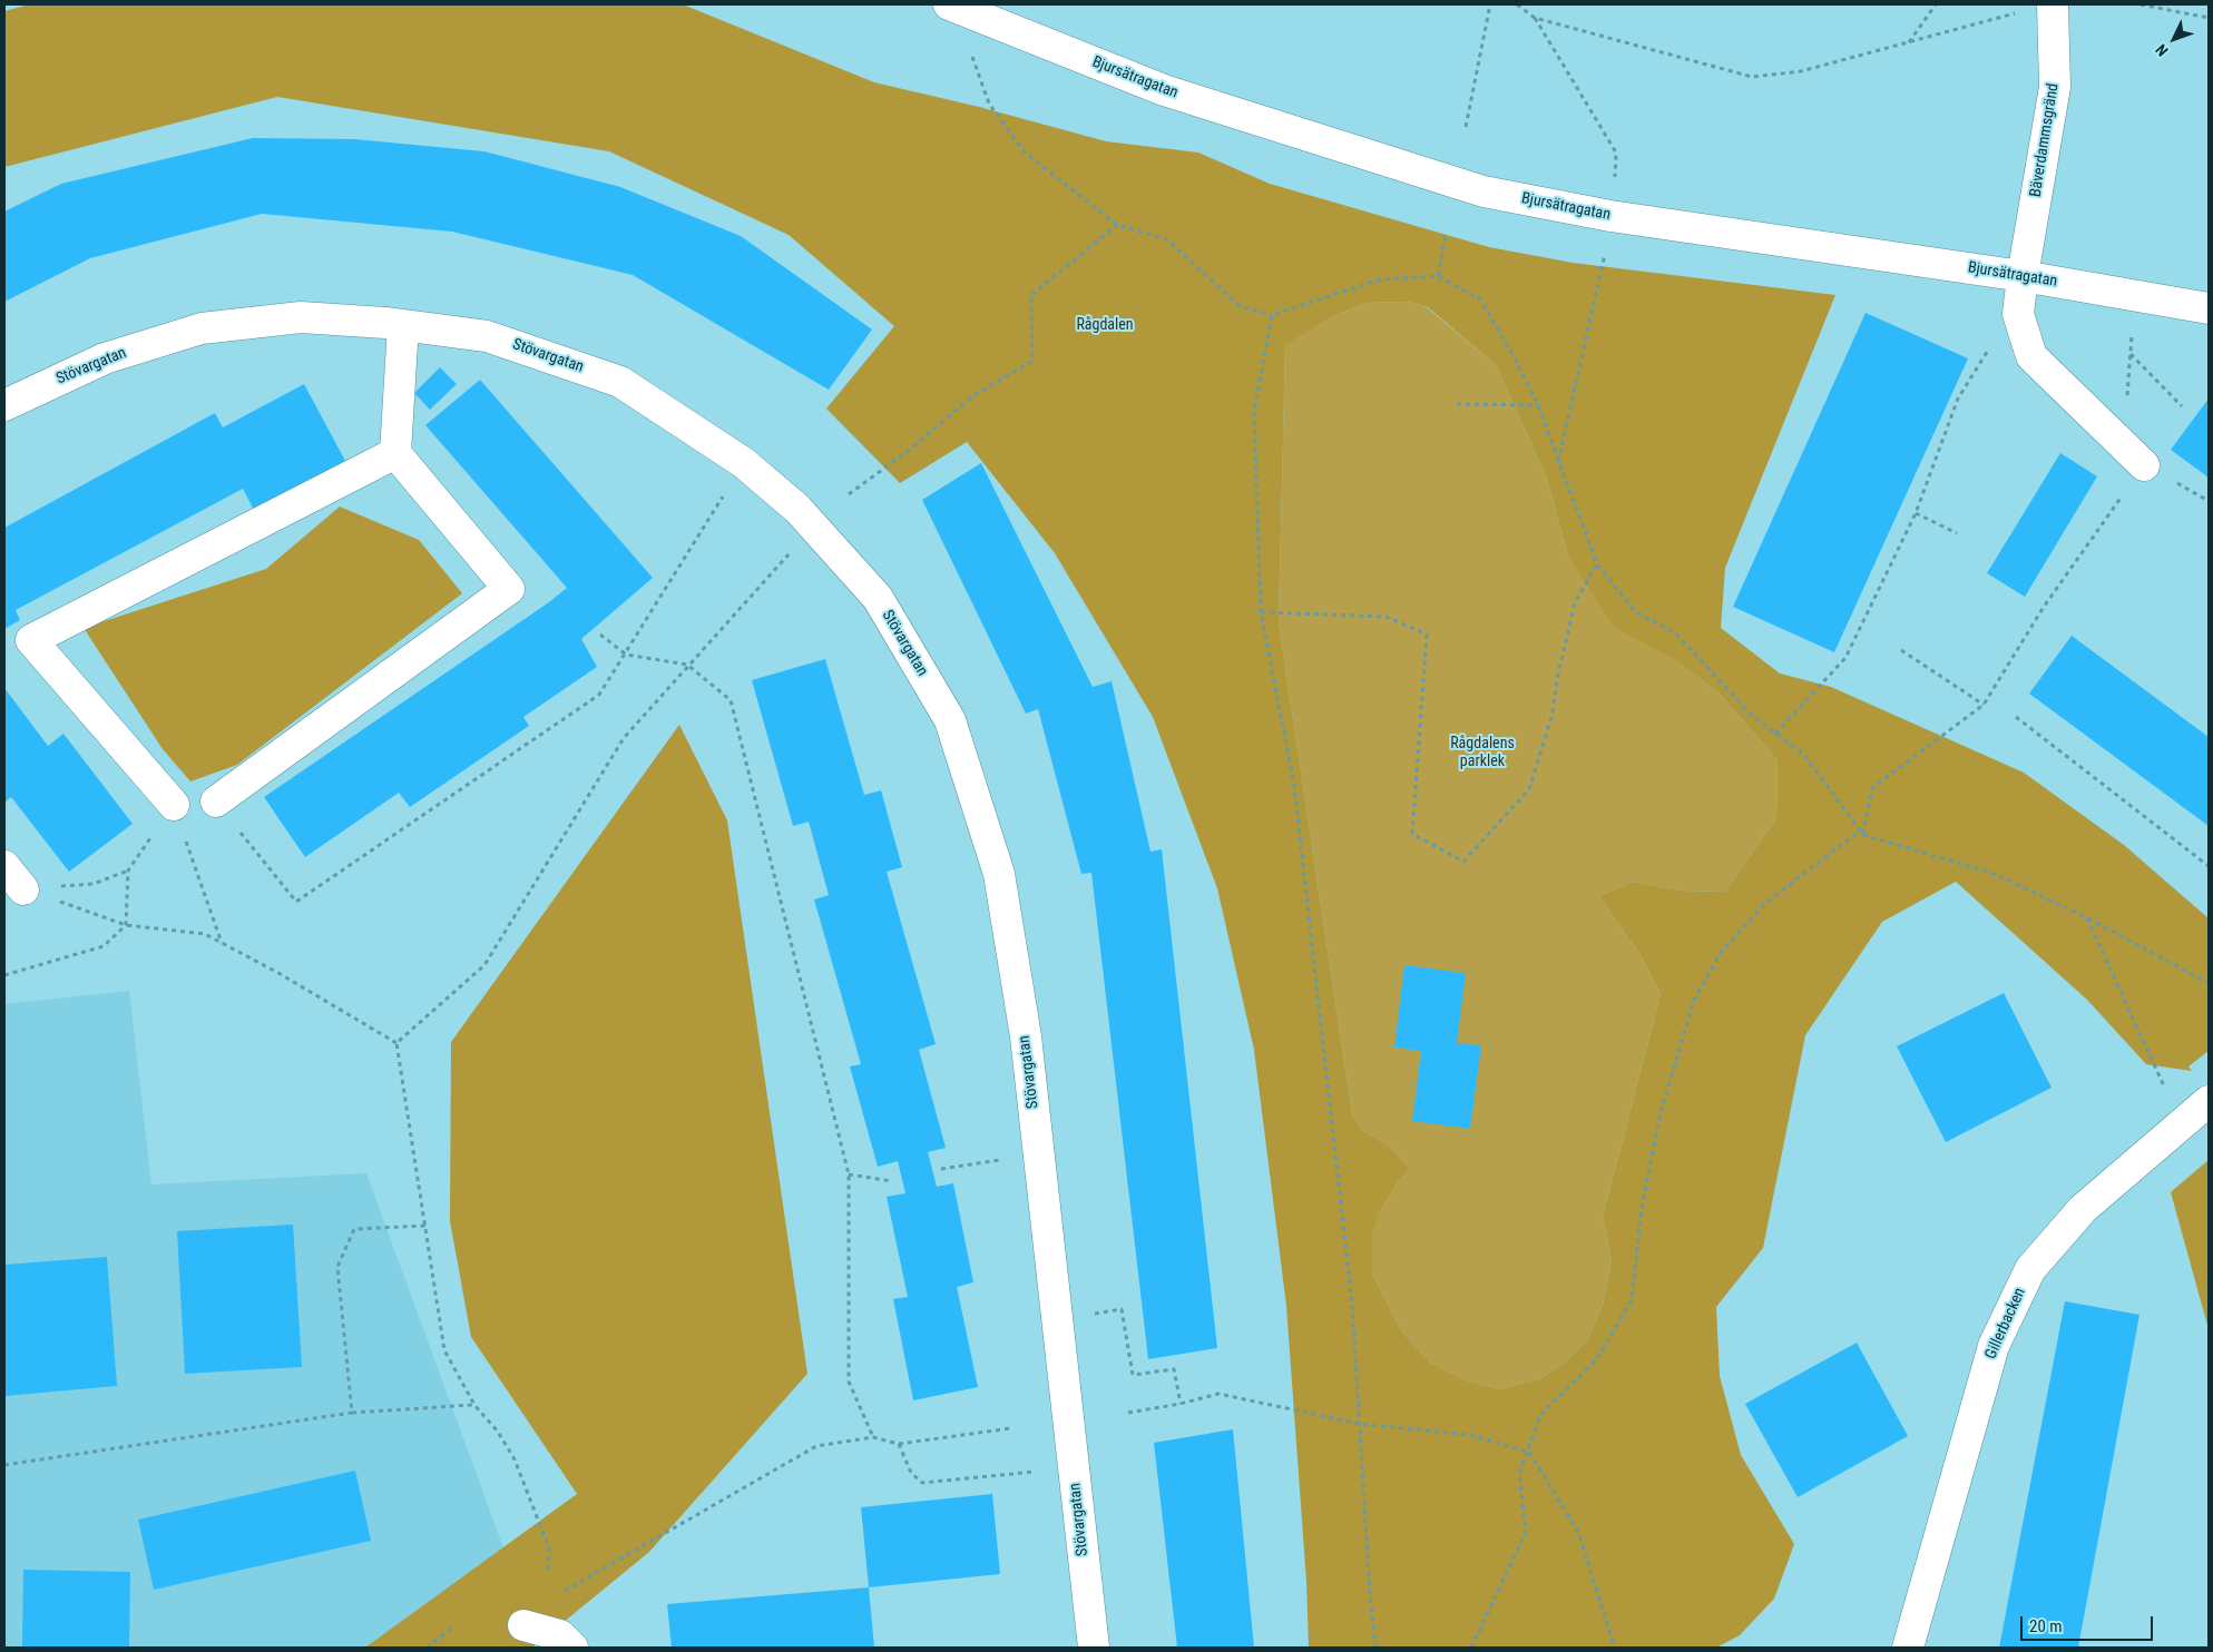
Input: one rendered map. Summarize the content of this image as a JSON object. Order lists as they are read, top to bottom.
{
  "streets": {
    "street": [
      "Bjursätragatan",
      "Bäverdammsgränd",
      "Stövargatan",
      "Gillerbacken"
    ]
  },
  "crossings": [
    ["Bjursätragatan", "Bäverdammsgränd"]
  ],
  "parks": ["Rågdalen", "Rågdalens parklek"],
  "scale_bar": "20 m",
  "north": "bottom left"
}
